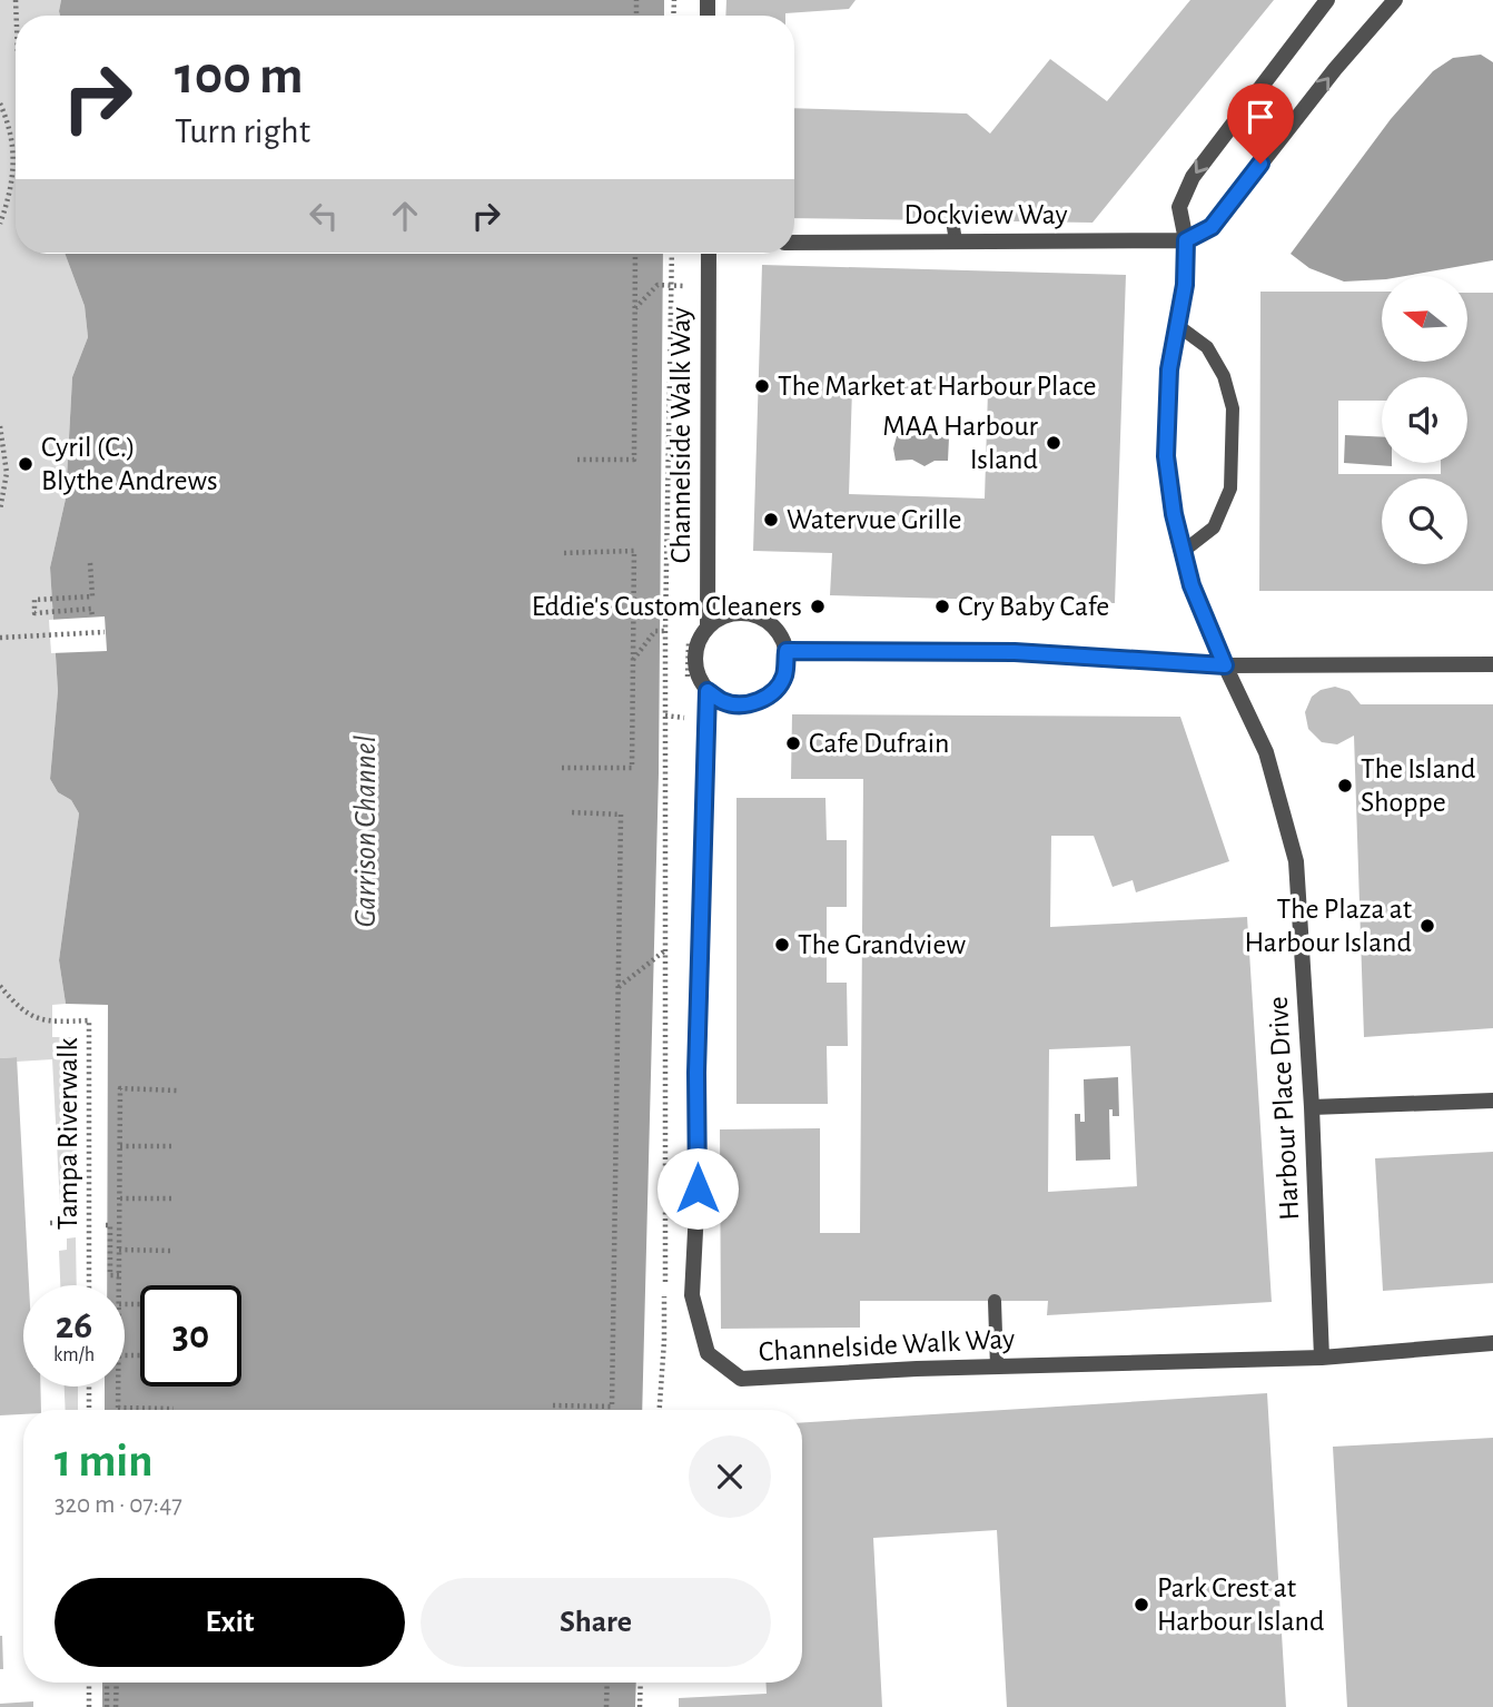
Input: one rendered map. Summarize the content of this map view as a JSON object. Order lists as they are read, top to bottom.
{
  "streets": {
    "street": ["Dockview Way", "Channelside Walk Way", "Harbour Place Drive"],
    "path": ["Tampa Riverwalk"]
  },
  "crossings": [
    ["Dockview Way", "Harbour Place Drive"],
    ["Channelside Walk Way", "Harbour Place Drive"]
  ],
  "water": ["Garrison Channel"],
  "places": [
    "The Market at Harbour Place",
    "MAA Harbour Island",
    "Cyril (C.) Blythe Andrews",
    "Watervue Grille",
    "Eddie's Custom Cleaners",
    "Cry Baby Cafe",
    "Cafe Dufrain",
    "The Island Shoppe",
    "The Plaza at Harbour Island",
    "The Grandview",
    "Park Crest at Harbour Island"
  ],
  "north": "left",
  "page": {
    "turn": ["100 m", "Turn right"],
    "speed": "26 km/h",
    "limit": "30",
    "heading": ["1 min", "320 m · 07:47"],
    "buttons": ["Exit", "Share"]
  }
}
